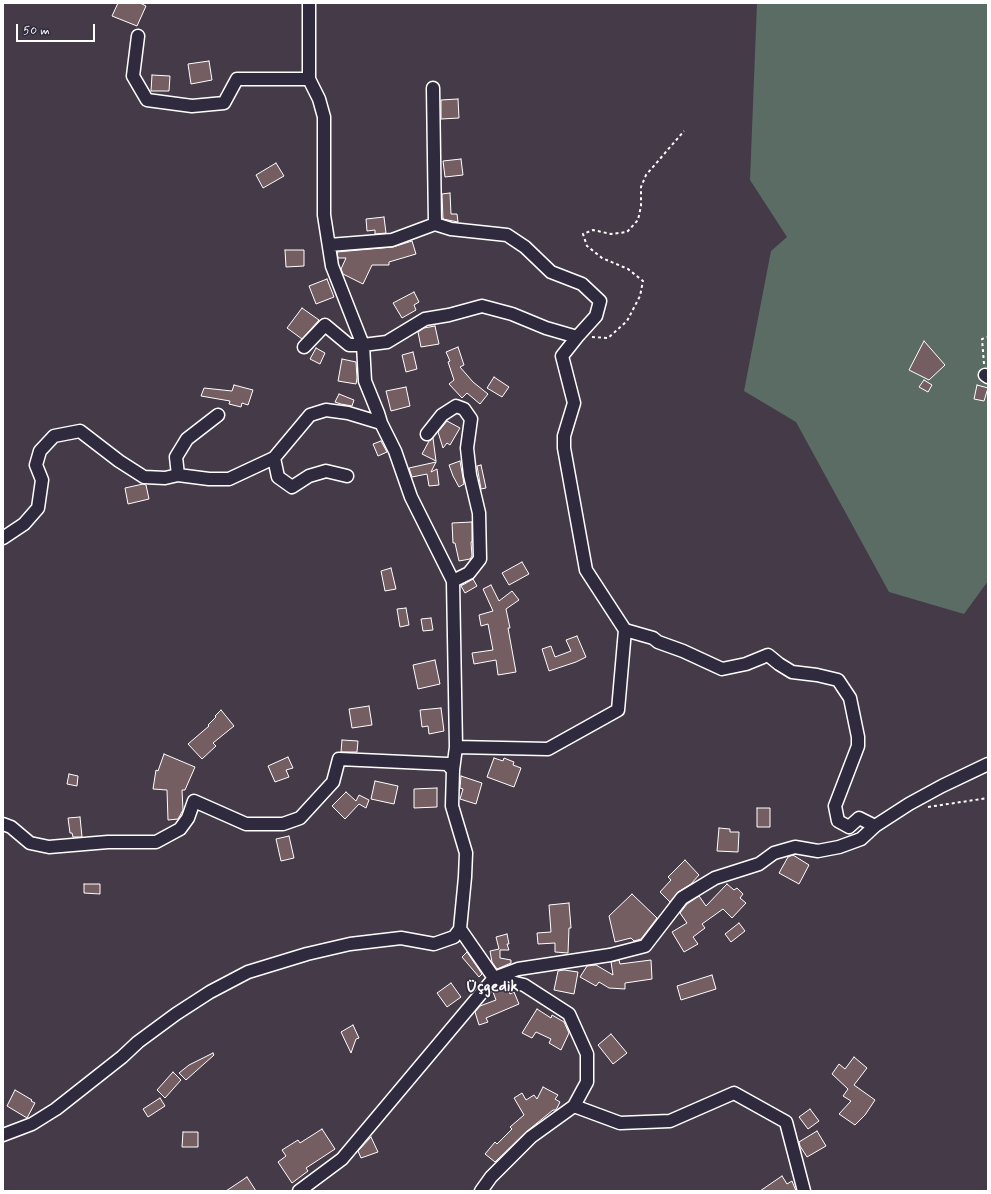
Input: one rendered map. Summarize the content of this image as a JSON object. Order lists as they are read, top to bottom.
{
  "districts": ["Üçgedik"],
  "scale_bar": "50 m"
}
